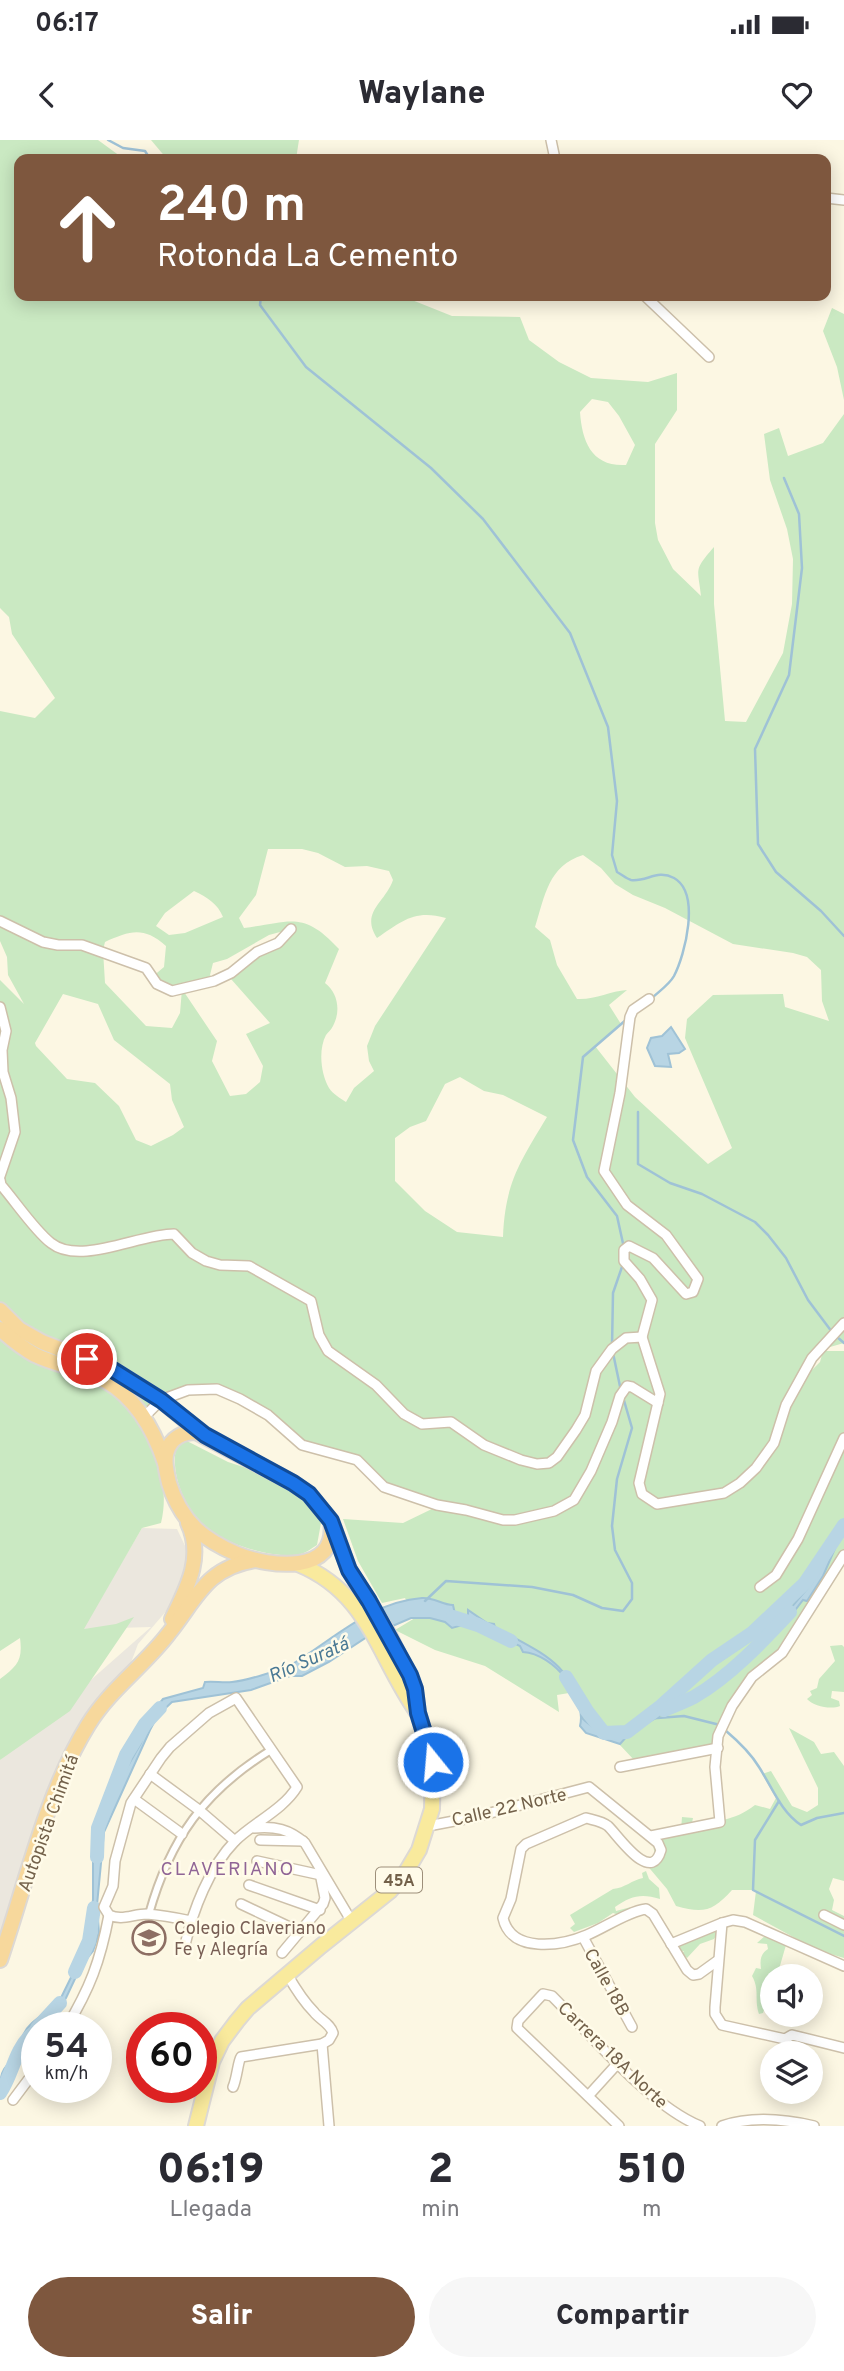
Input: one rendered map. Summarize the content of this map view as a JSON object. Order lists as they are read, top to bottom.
{
  "streets": {
    "highway": ["Autopista Chimitá", "45A"],
    "street": ["Calle 22 Norte", "Calle 18B", "Carrera 18A Norte"]
  },
  "crossings": [
    ["Calle 22 Norte", "45A"],
    ["Autopista Chimitá", "45A"]
  ],
  "districts": ["CLAVERIANO"],
  "water": ["Río Suratá"],
  "places": {
    "school or university": ["Colegio Claveriano Fe y Alegría"]
  },
  "page": {
    "status": "06:17",
    "header": "Waylane",
    "turn": ["240 m", "Rotonda La Cemento"],
    "speed": "54 km/h",
    "limit": "60",
    "eta": [
      "06:19",
      "Llegada",
      "2",
      "min",
      "510",
      "m"
    ],
    "buttons": ["Salir", "Compartir"]
  }
}
